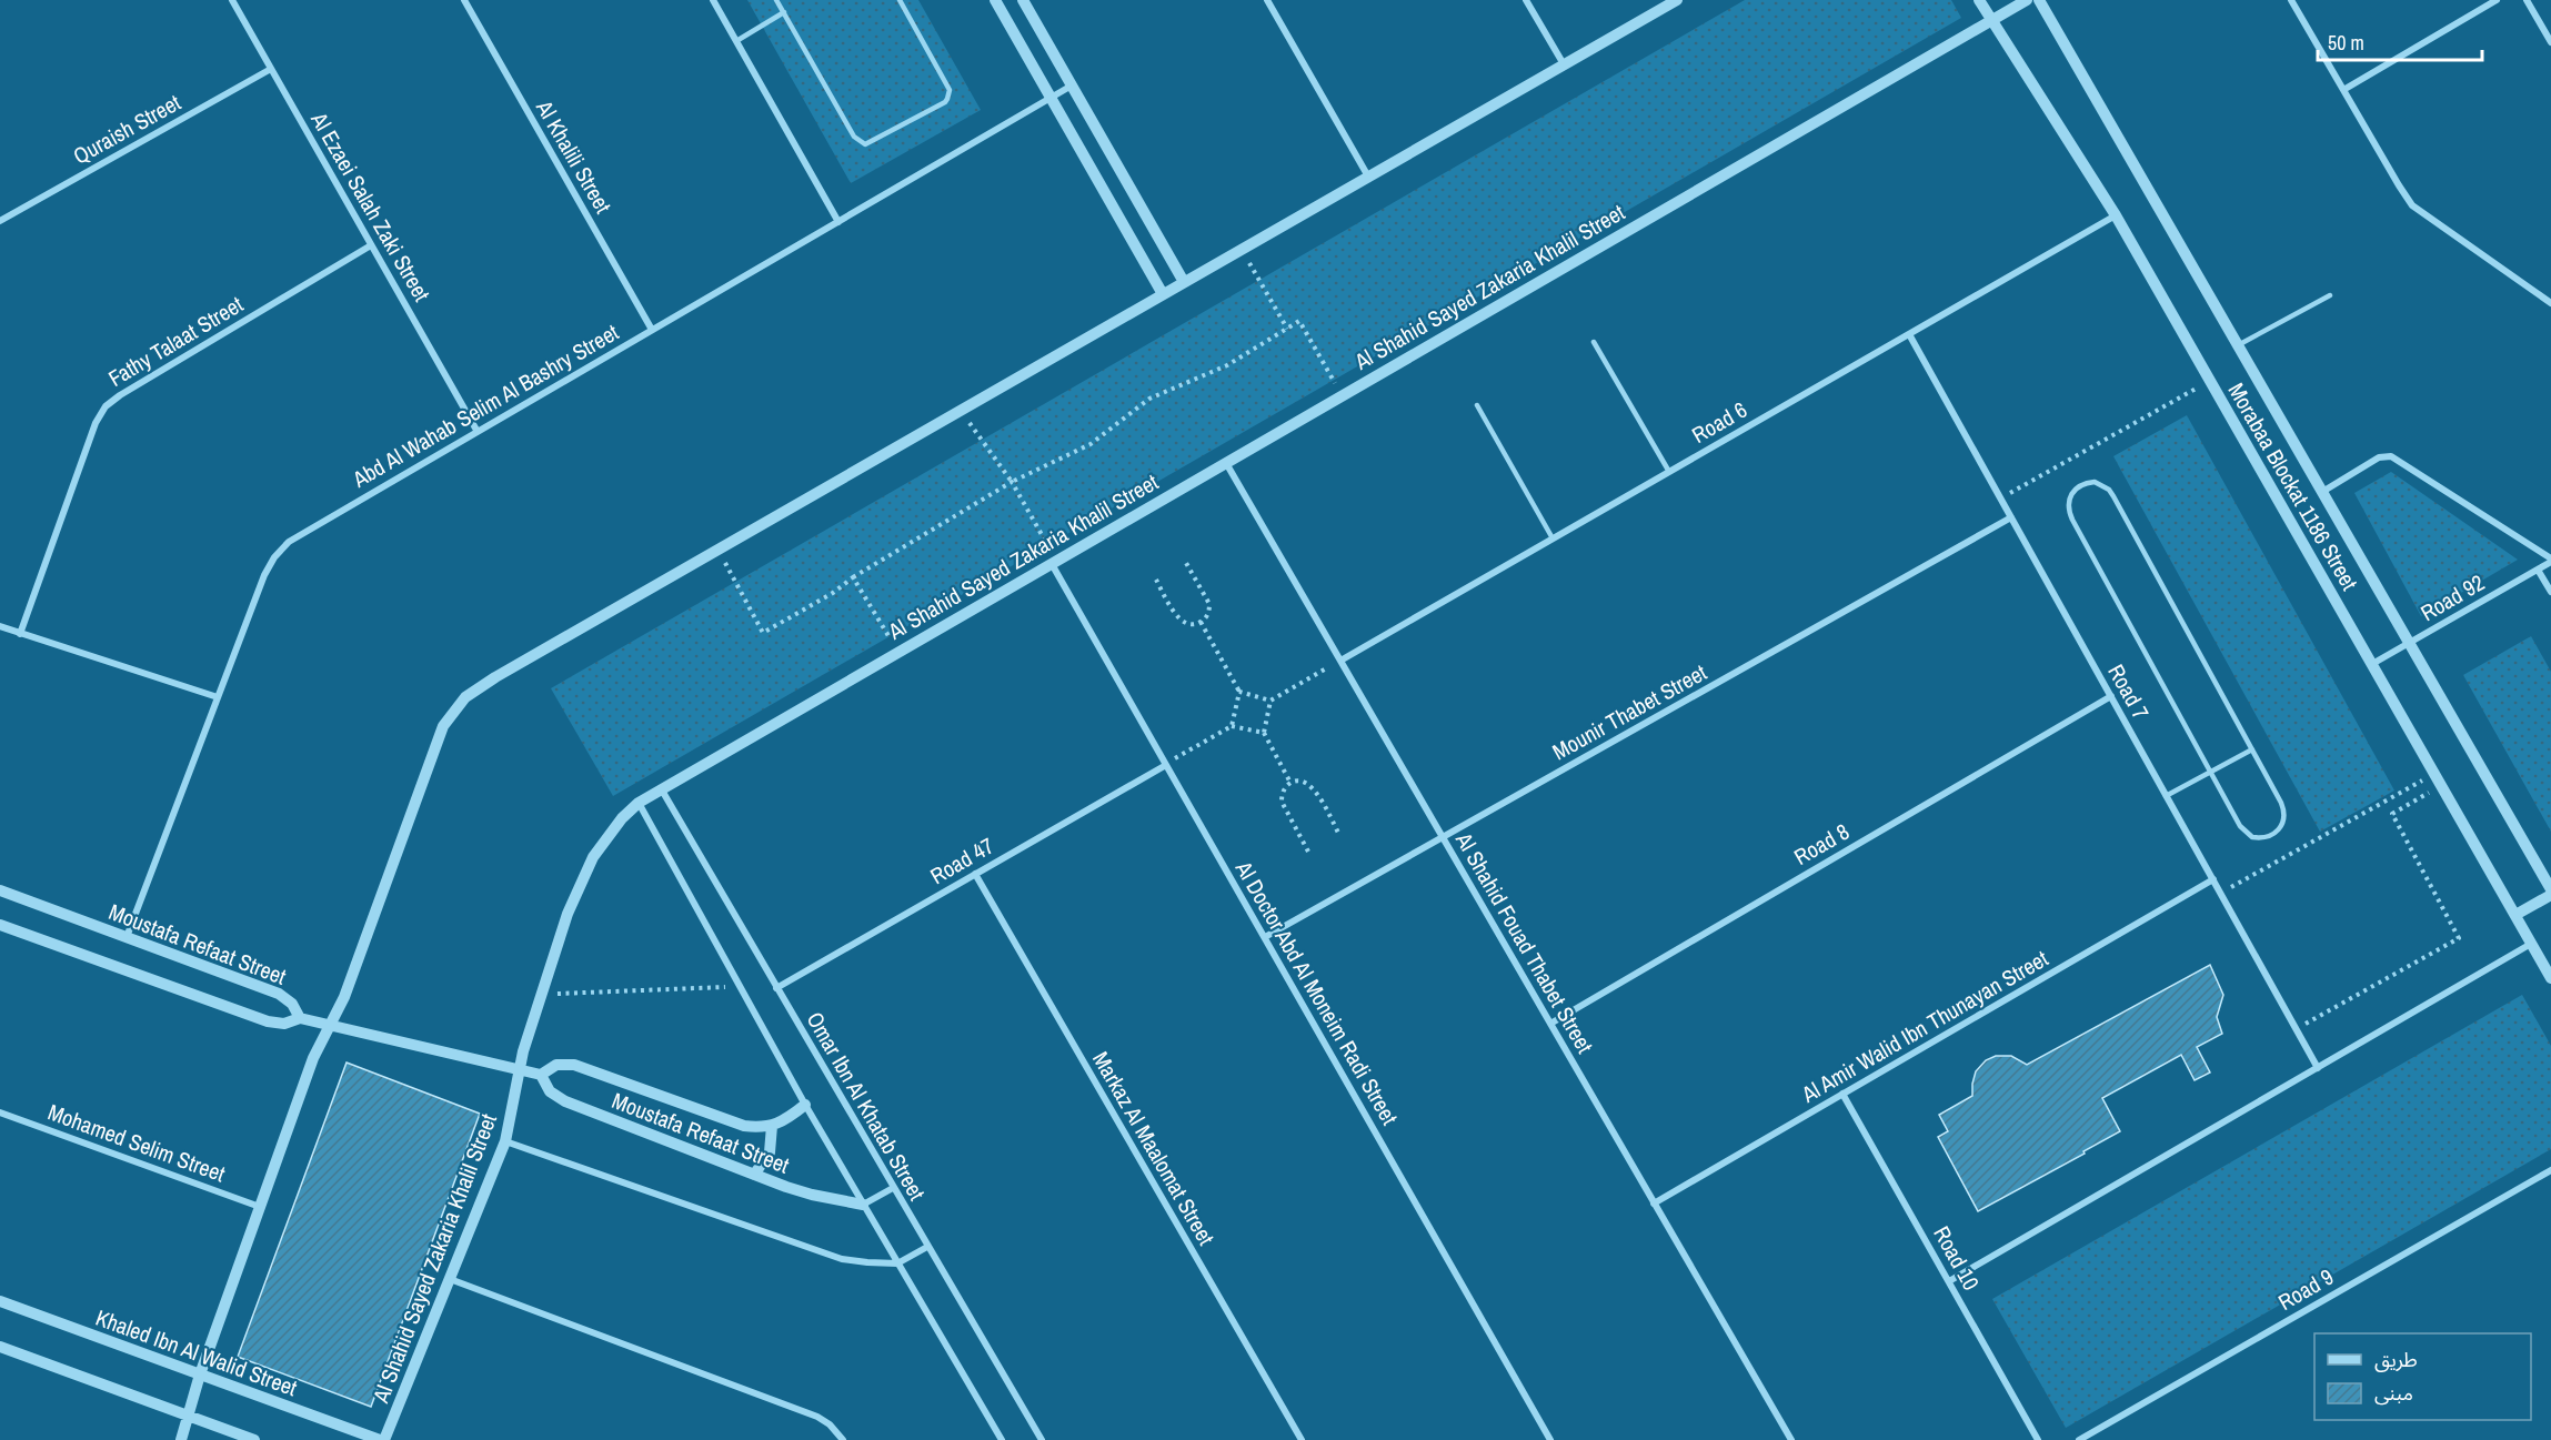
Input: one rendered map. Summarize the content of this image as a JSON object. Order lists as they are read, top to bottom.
{
  "streets": {
    "street": [
      "Quraish Street",
      "Al Khalili Street",
      "Al Ezaei Salah Zaki Street",
      "Al Shahid Sayed Zakaria Khalil Street",
      "Fathy Talaat Street",
      "Abd Al Wahab Selim Al Bashry Street",
      "Road 6",
      "Morabaa Blockat 1186 Street",
      "Road 92",
      "Road 7",
      "Mounir Thabet Street",
      "Road 8",
      "Road 47",
      "Al Shahid Fouad Thabet Street",
      "Moustafa Refaat Street",
      "Al Doctor Abd Al Moneim Radi Street",
      "Al Amir Walid Ibn Thunayan Street",
      "Omar Ibn Al Khatab Street",
      "Mohamed Selim Street",
      "Markaz Al Maalomat Street",
      "Road 10",
      "Road 9",
      "Khaled Ibn Al Walid Street"
    ]
  },
  "crossings": [
    ["Quraish Street", "Al Ezaei Salah Zaki Street"],
    ["Al Khalili Street", "Abd Al Wahab Selim Al Bashry Street"],
    ["Al Ezaei Salah Zaki Street", "Fathy Talaat Street"],
    ["Al Ezaei Salah Zaki Street", "Abd Al Wahab Selim Al Bashry Street"],
    ["Al Shahid Sayed Zakaria Khalil Street", "Morabaa Blockat 1186 Street"],
    ["Al Shahid Sayed Zakaria Khalil Street", "Al Shahid Fouad Thabet Street"],
    ["Al Shahid Sayed Zakaria Khalil Street", "Al Doctor Abd Al Moneim Radi Street"],
    ["Al Shahid Sayed Zakaria Khalil Street", "Omar Ibn Al Khatab Street"],
    ["Al Shahid Sayed Zakaria Khalil Street", "Khaled Ibn Al Walid Street"],
    ["Abd Al Wahab Selim Al Bashry Street", "Moustafa Refaat Street"],
    ["Road 6", "Morabaa Blockat 1186 Street"],
    ["Road 6", "Road 7"],
    ["Road 6", "Al Shahid Fouad Thabet Street"],
    ["Morabaa Blockat 1186 Street", "Road 92"],
    ["Road 7", "Mounir Thabet Street"],
    ["Road 7", "Road 8"],
    ["Road 7", "Al Amir Walid Ibn Thunayan Street"],
    ["Mounir Thabet Street", "Al Shahid Fouad Thabet Street"],
    ["Mounir Thabet Street", "Al Doctor Abd Al Moneim Radi Street"],
    ["Road 8", "Al Shahid Fouad Thabet Street"],
    ["Road 47", "Al Doctor Abd Al Moneim Radi Street"],
    ["Road 47", "Omar Ibn Al Khatab Street"],
    ["Road 47", "Markaz Al Maalomat Street"],
    ["Al Shahid Fouad Thabet Street", "Al Amir Walid Ibn Thunayan Street"],
    ["Al Amir Walid Ibn Thunayan Street", "Road 10"]
  ],
  "legend": ["طريق", "مبنى"],
  "scale_bar": "50 m"
}
